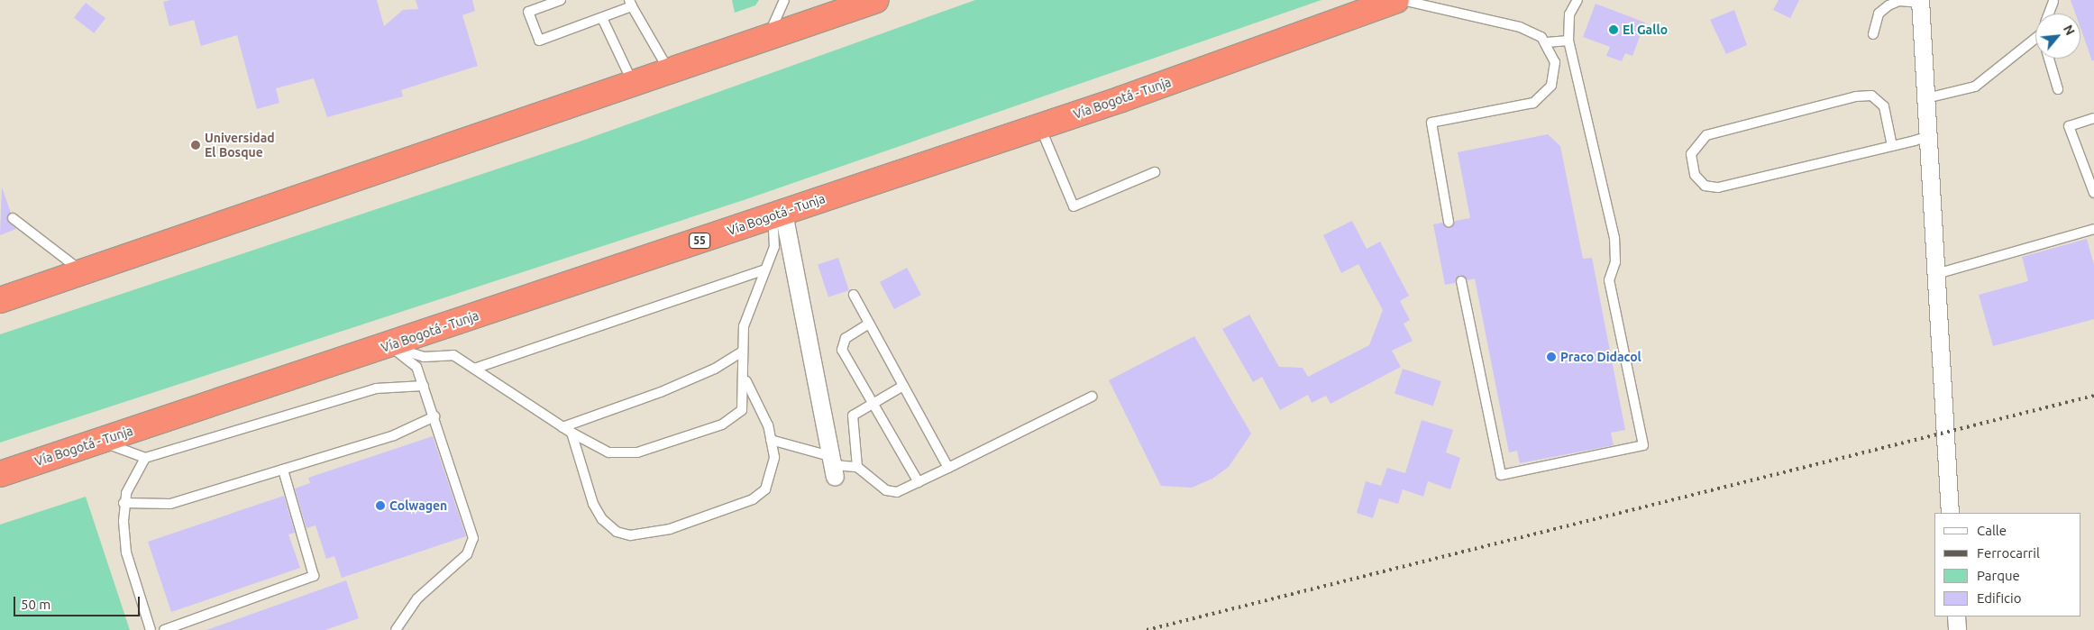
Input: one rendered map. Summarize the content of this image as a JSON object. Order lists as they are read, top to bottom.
{
  "streets": {
    "highway": ["Vía Bogotá - Tunja", "55"]
  },
  "places": [
    "El Gallo",
    "Universidad El Bosque",
    "Praco Didacol",
    "Colwagen"
  ],
  "legend": [
    "Calle",
    "Ferrocarril",
    "Parque",
    "Edificio"
  ],
  "scale_bar": "50 m",
  "north": "top right"
}
